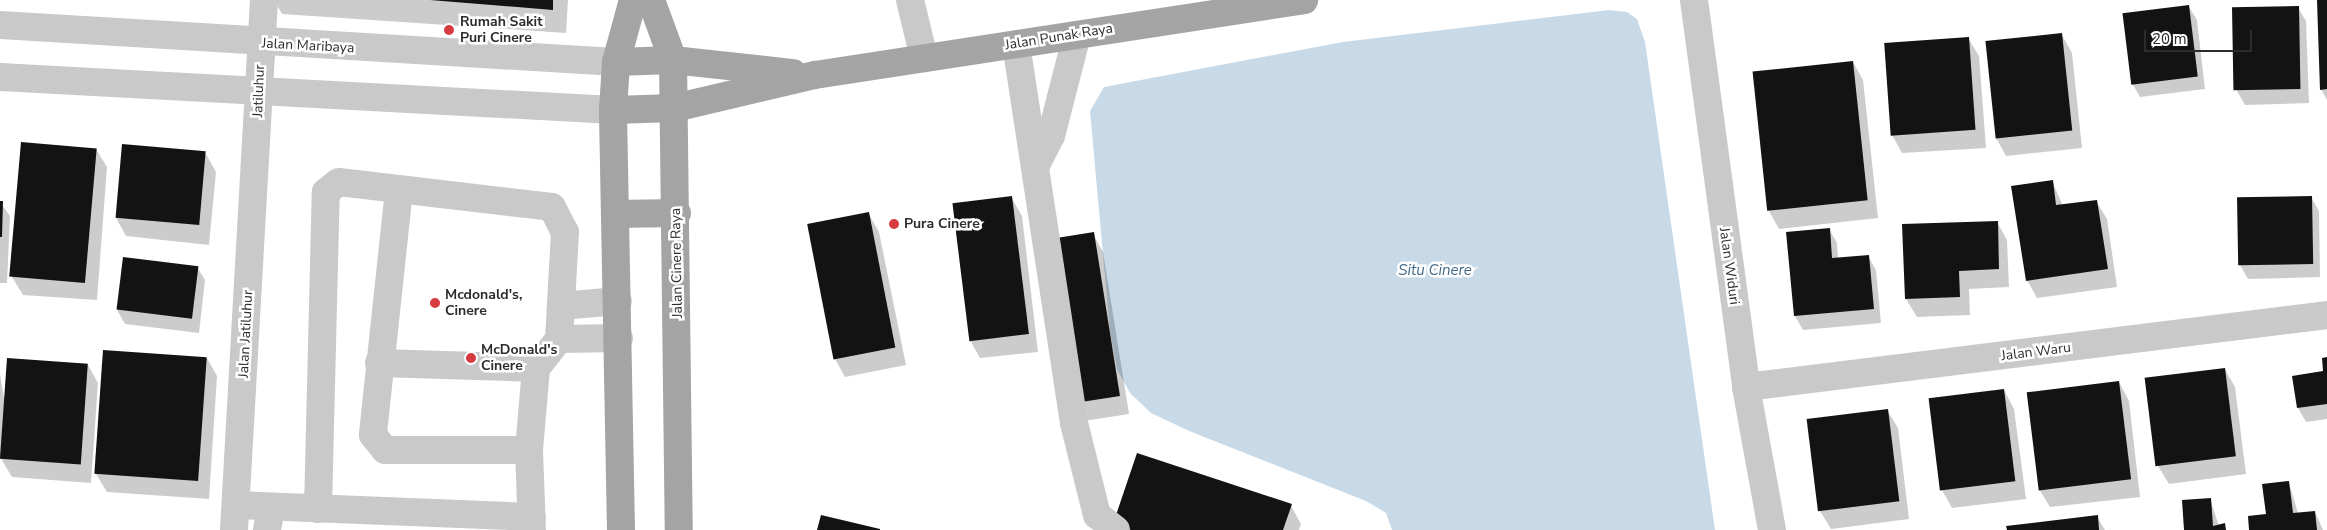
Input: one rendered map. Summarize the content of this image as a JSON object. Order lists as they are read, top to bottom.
{
  "streets": {
    "main road": ["Jalan Punak Raya", "Jalan Cinere Raya"],
    "street": [
      "Jalan Maribaya",
      "Jatiluhur",
      "Jalan Widuri",
      "Jalan Jatiluhur",
      "Jalan Waru"
    ]
  },
  "crossings": [
    ["Jalan Punak Raya", "Jalan Maribaya"],
    ["Jalan Punak Raya", "Jalan Cinere Raya"],
    ["Jalan Maribaya", "Jatiluhur"],
    ["Jatiluhur", "Jalan Jatiluhur"],
    ["Jalan Widuri", "Jalan Waru"]
  ],
  "water": ["Situ Cinere"],
  "places": [
    "Rumah Sakit Puri Cinere",
    "Pura Cinere",
    "Mcdonald's, Cinere",
    "McDonald's Cinere"
  ],
  "scale_bar": "20 m"
}
